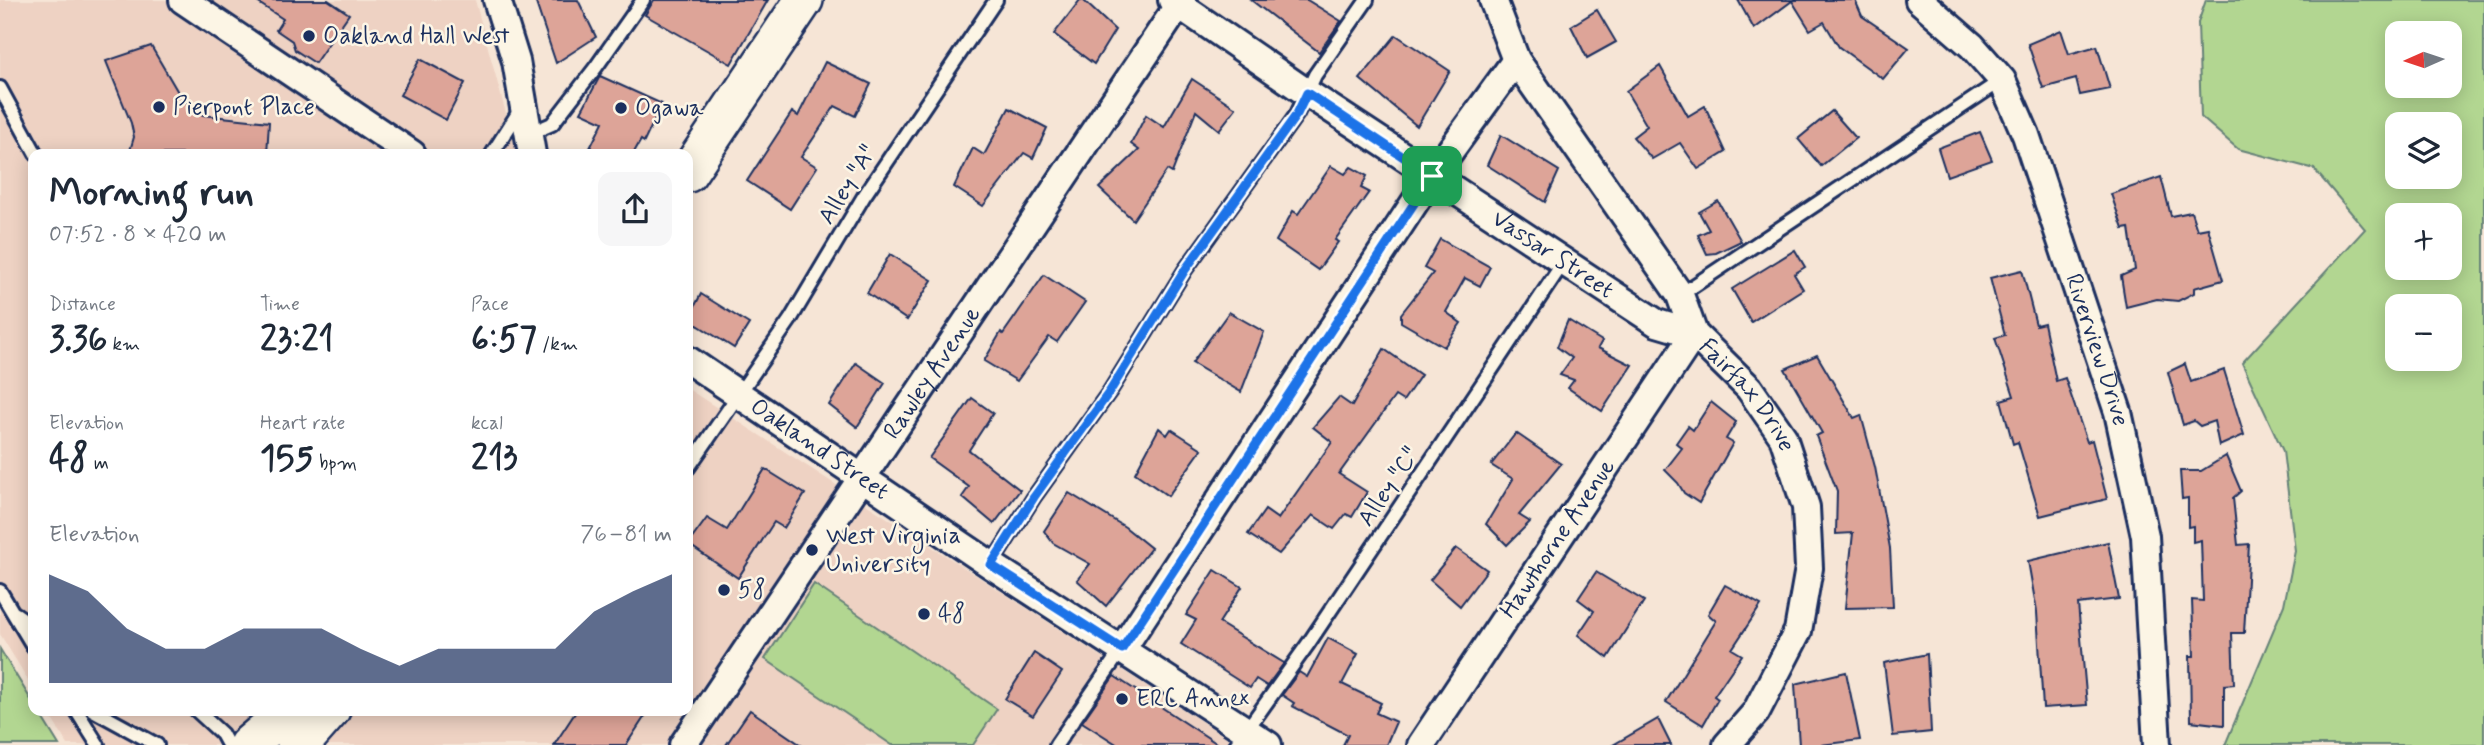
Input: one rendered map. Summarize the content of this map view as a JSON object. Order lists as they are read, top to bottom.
{
  "streets": {
    "street": [
      "Vassar Street",
      "Riverview Drive",
      "Rawley Avenue",
      "Fairfax Drive",
      "Oakland Street",
      "Hawthorne Avenue"
    ],
    "lane": ["Alley \"A\"", "Alley \"C\""]
  },
  "crossings": [
    ["Alley \"A\"", "Oakland Street"],
    ["Vassar Street", "Rawley Avenue"],
    ["Vassar Street", "Fairfax Drive"],
    ["Vassar Street", "Alley \"C\""],
    ["Vassar Street", "Hawthorne Avenue"],
    ["Rawley Avenue", "Oakland Street"],
    ["Fairfax Drive", "Hawthorne Avenue"],
    ["Oakland Street", "Alley \"C\""]
  ],
  "places": [
    "Oakland Hall West",
    "Pierpont Place",
    "Ogawa",
    "West Virginia University",
    "58",
    "48",
    "ERC Annex"
  ],
  "north": "left",
  "page": {
    "map_buttons": ["+", "−"],
    "heading": ["Morning run", "07:52 · 8 × 420 m"],
    "stats": [
      ["Distance", "3.36 km"],
      ["Time", "23:21"],
      ["Pace", "6:57 /km"],
      ["Elevation", "48 m"],
      ["Heart rate", "155 bpm"],
      ["kcal", "213"]
    ],
    "chart": ["Elevation", "76–81 m"]
  }
}
